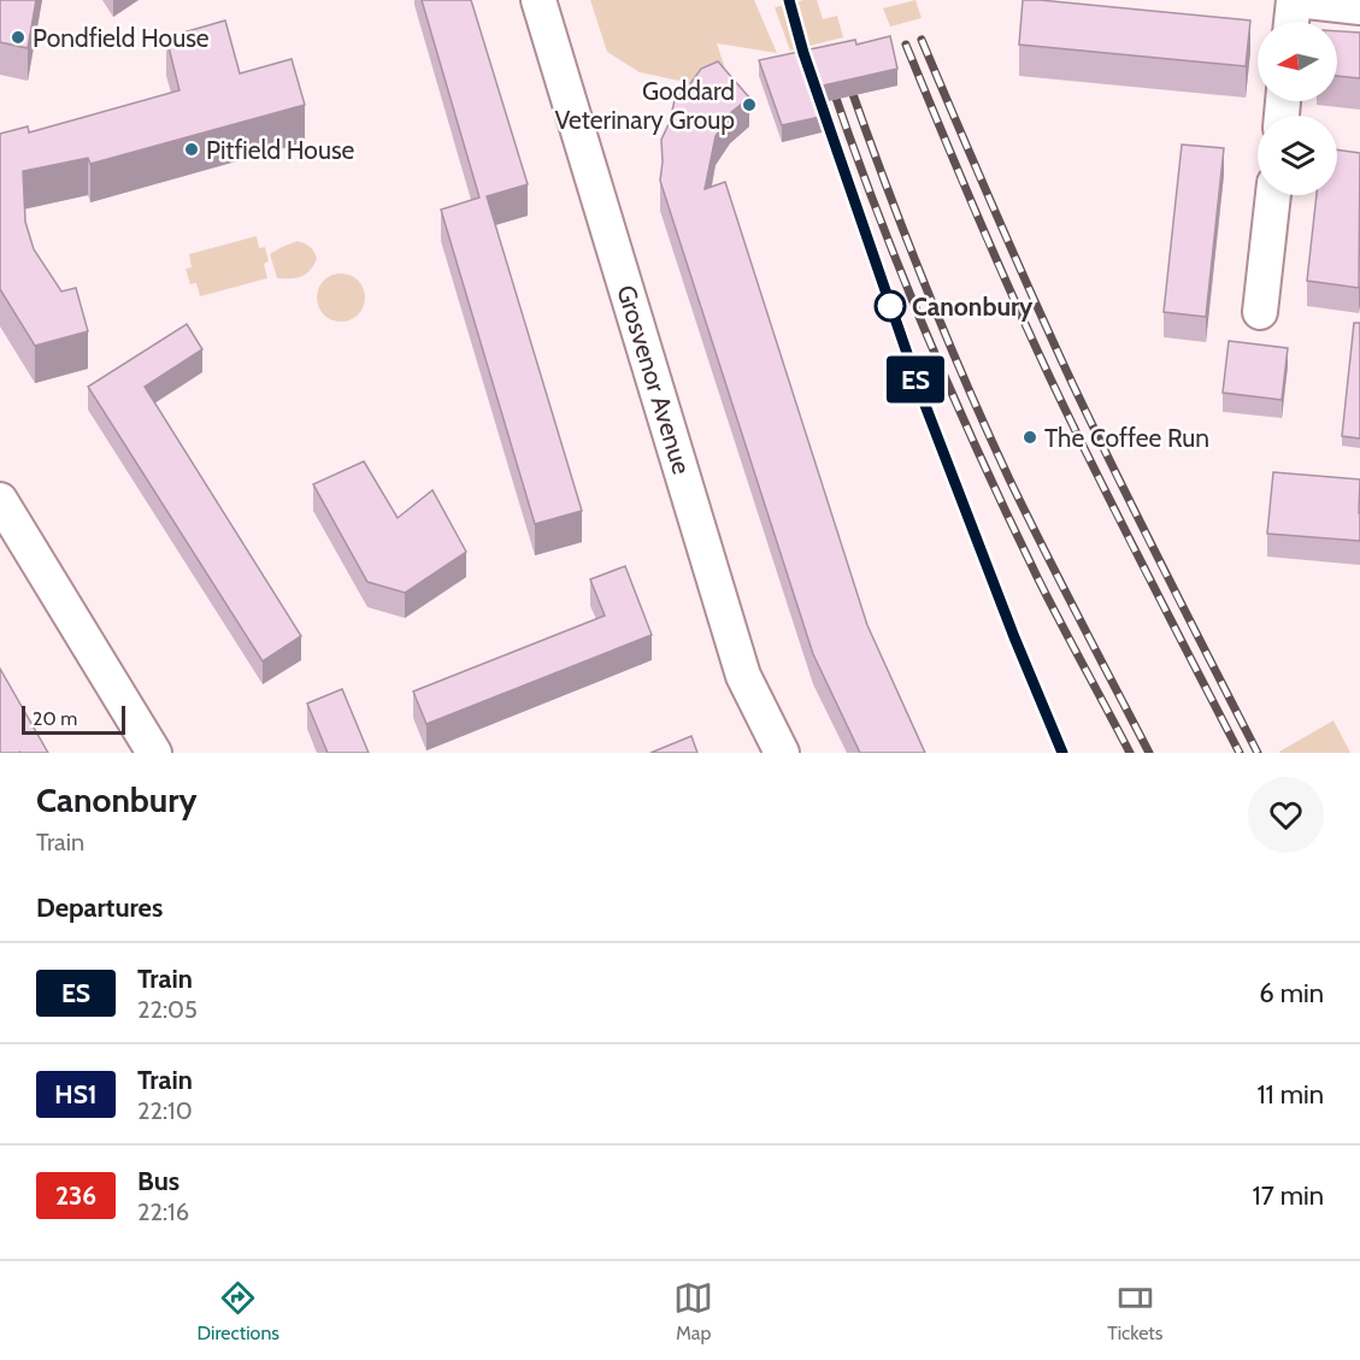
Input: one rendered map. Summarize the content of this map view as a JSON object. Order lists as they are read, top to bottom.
{
  "streets": {
    "street": ["Grosvenor Avenue"]
  },
  "places": [
    "Pondfield House",
    "Goddard Veterinary Group",
    "Pitfield House",
    "Canonbury",
    "The Coffee Run"
  ],
  "scale_bar": "20 m",
  "north": "left",
  "page": {
    "on_map": "ES",
    "scale": "20 m",
    "heading": [
      ["Canonbury", "Train"],
      "Departures"
    ],
    "list": [
      {
        "mark": "ES",
        "name": "Train",
        "note": "22:05",
        "value": "6 min"
      },
      {
        "mark": "HS1",
        "name": "Train",
        "note": "22:10",
        "value": "11 min"
      },
      {
        "mark": "236",
        "name": "Bus",
        "note": "22:16",
        "value": "17 min"
      }
    ],
    "tabs": ["Directions", "Map", "Tickets"]
  }
}
